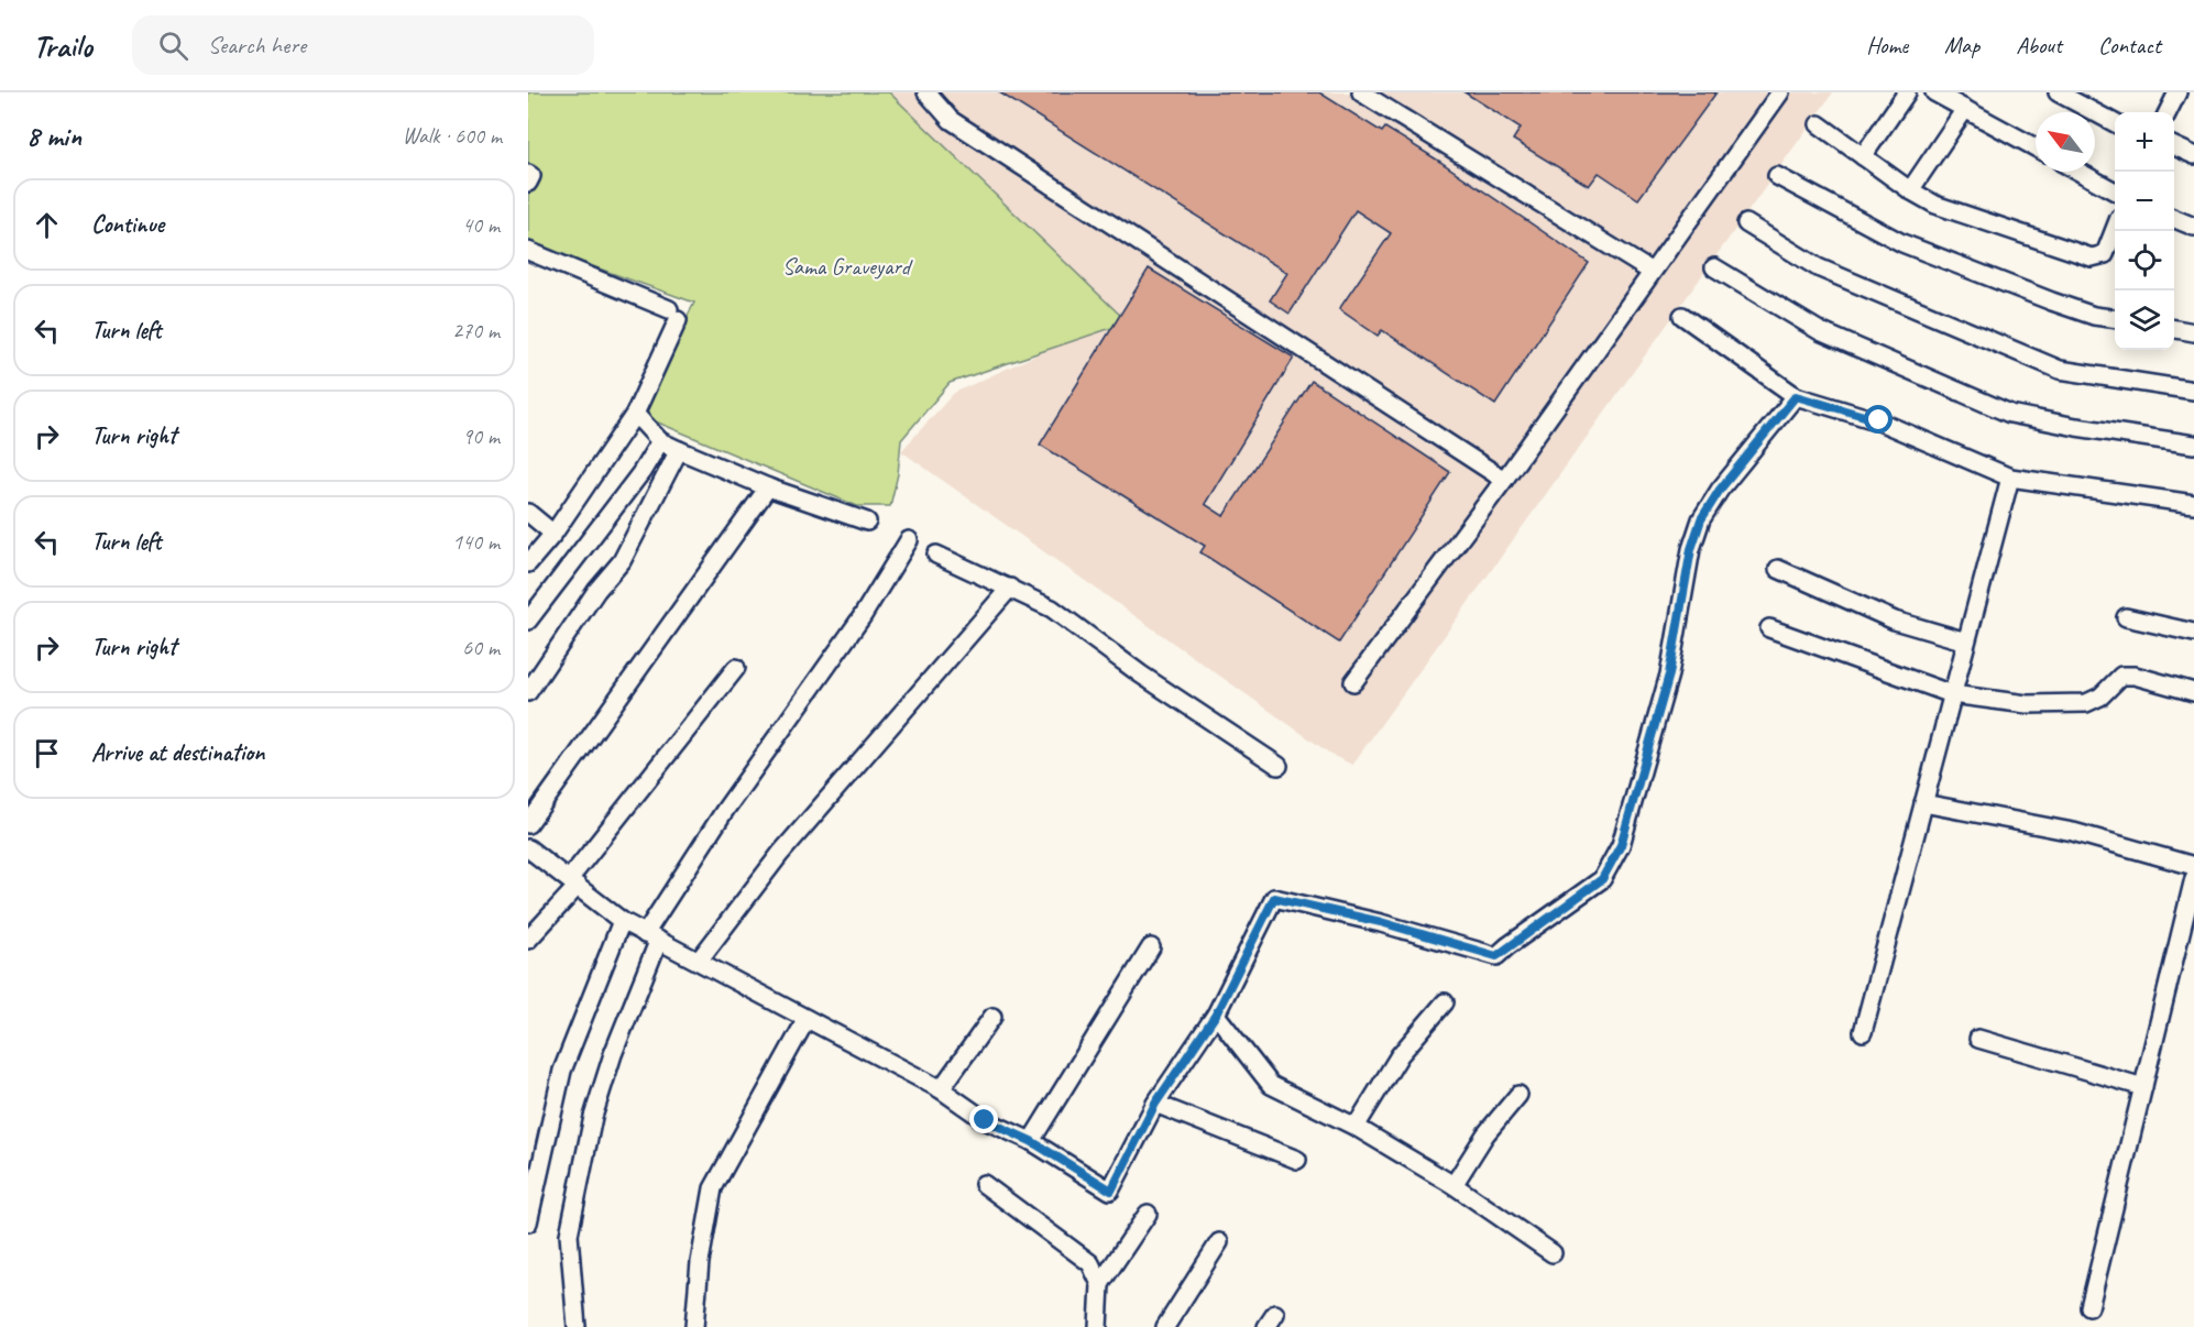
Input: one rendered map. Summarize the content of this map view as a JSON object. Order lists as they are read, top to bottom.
{
  "parks": ["Sama Graveyard"],
  "north": "top left",
  "page": {
    "header": "Trailo",
    "search": "Search here",
    "nav": [
      "Home",
      "Map",
      "About",
      "Contact"
    ],
    "heading": ["8 min", "Walk · 600 m"],
    "map_buttons": ["+", "−"],
    "list": [
      ["Continue", "40 m"],
      ["Turn left", "270 m"],
      ["Turn right", "90 m"],
      ["Turn left", "140 m"],
      ["Turn right", "60 m"],
      "Arrive at destination"
    ]
  }
}
